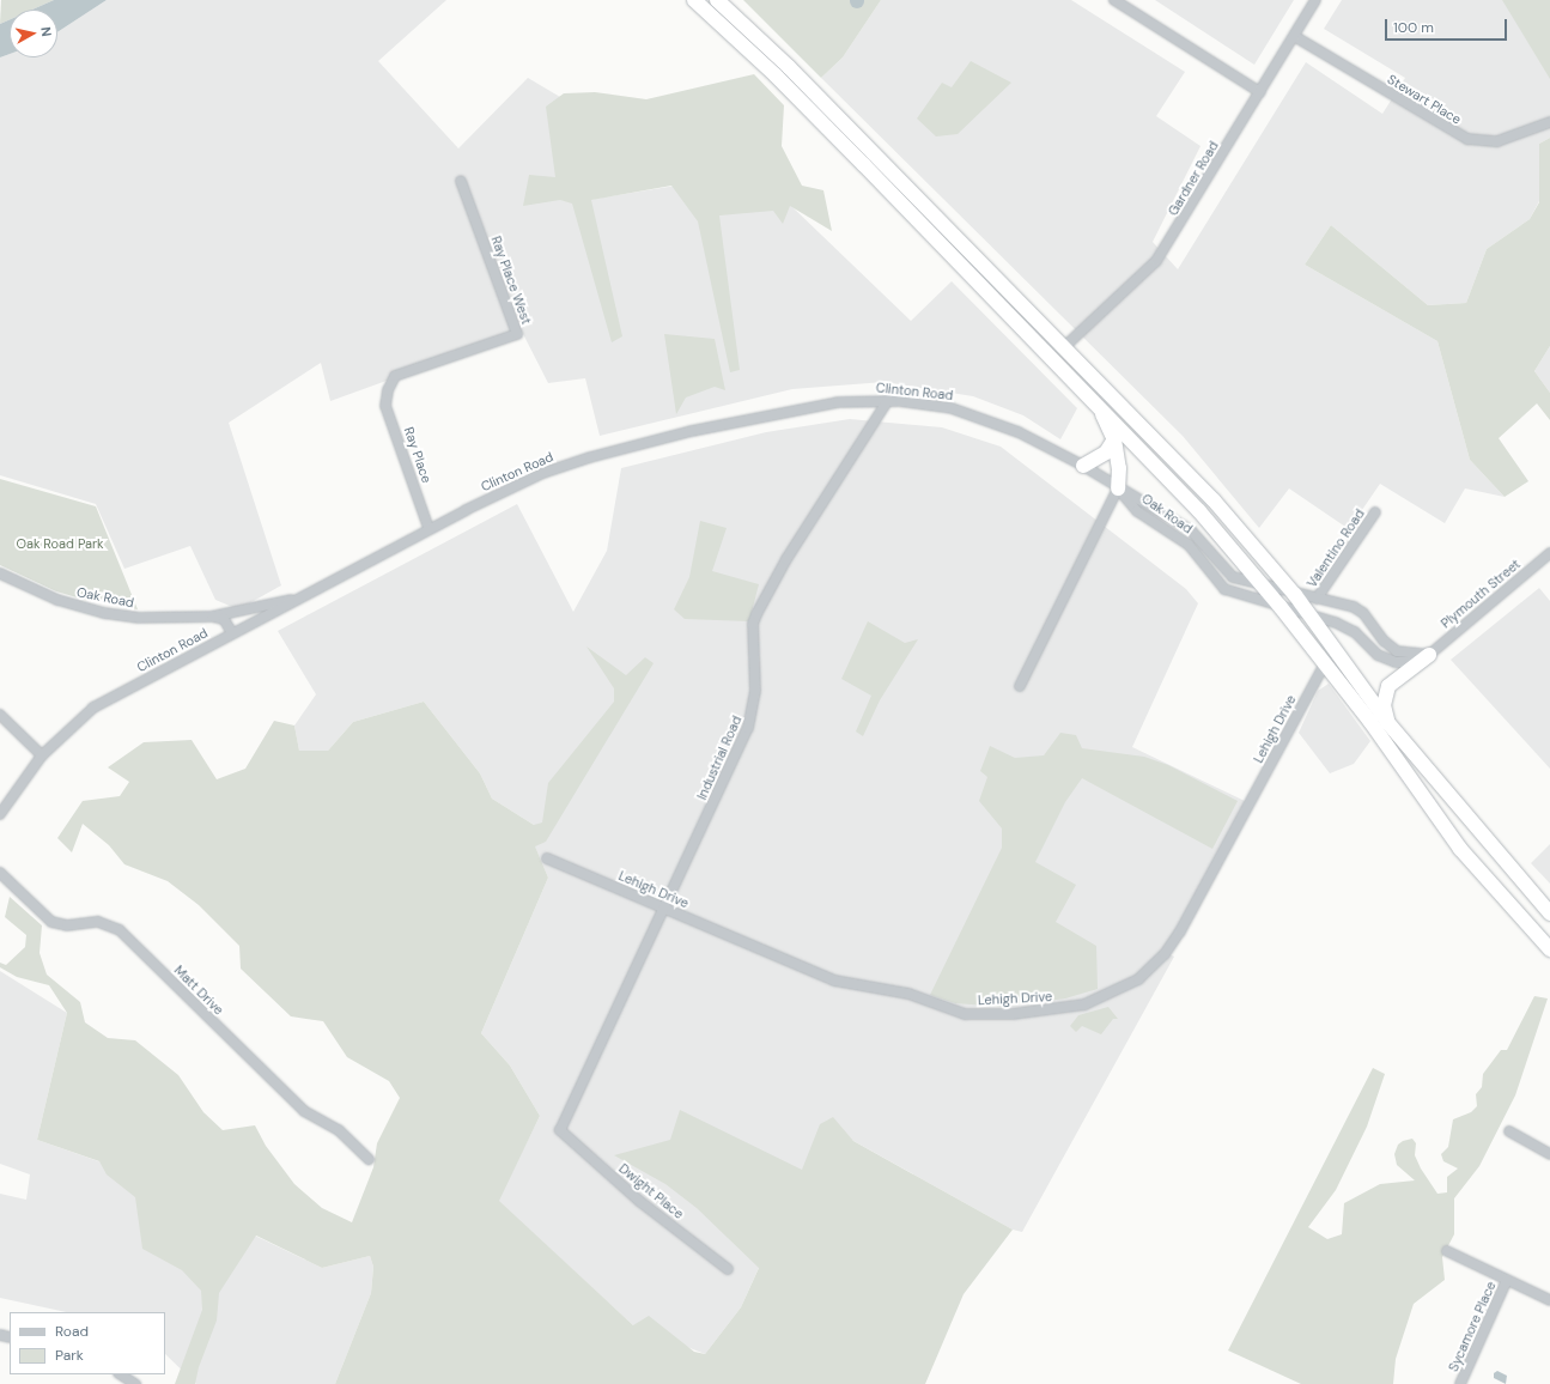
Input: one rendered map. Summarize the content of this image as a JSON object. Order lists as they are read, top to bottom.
{
  "streets": {
    "street": [
      "Stewart Place",
      "Gardner Road",
      "Ray Place West",
      "Clinton Road",
      "Ray Place",
      "Oak Road",
      "Valentino Road",
      "Plymouth Street",
      "Lehigh Drive",
      "Industrial Road",
      "Matt Drive",
      "Dwight Place",
      "Sycamore Place"
    ]
  },
  "crossings": [
    ["Stewart Place", "Gardner Road"],
    ["Ray Place West", "Ray Place"],
    ["Clinton Road", "Ray Place"],
    ["Clinton Road", "Oak Road"],
    ["Clinton Road", "Industrial Road"],
    ["Oak Road", "Plymouth Street"],
    ["Lehigh Drive", "Industrial Road"],
    ["Industrial Road", "Dwight Place"]
  ],
  "parks": ["Oak Road Park"],
  "legend": ["Road", "Park"],
  "scale_bar": "100 m",
  "north": "right"
}
